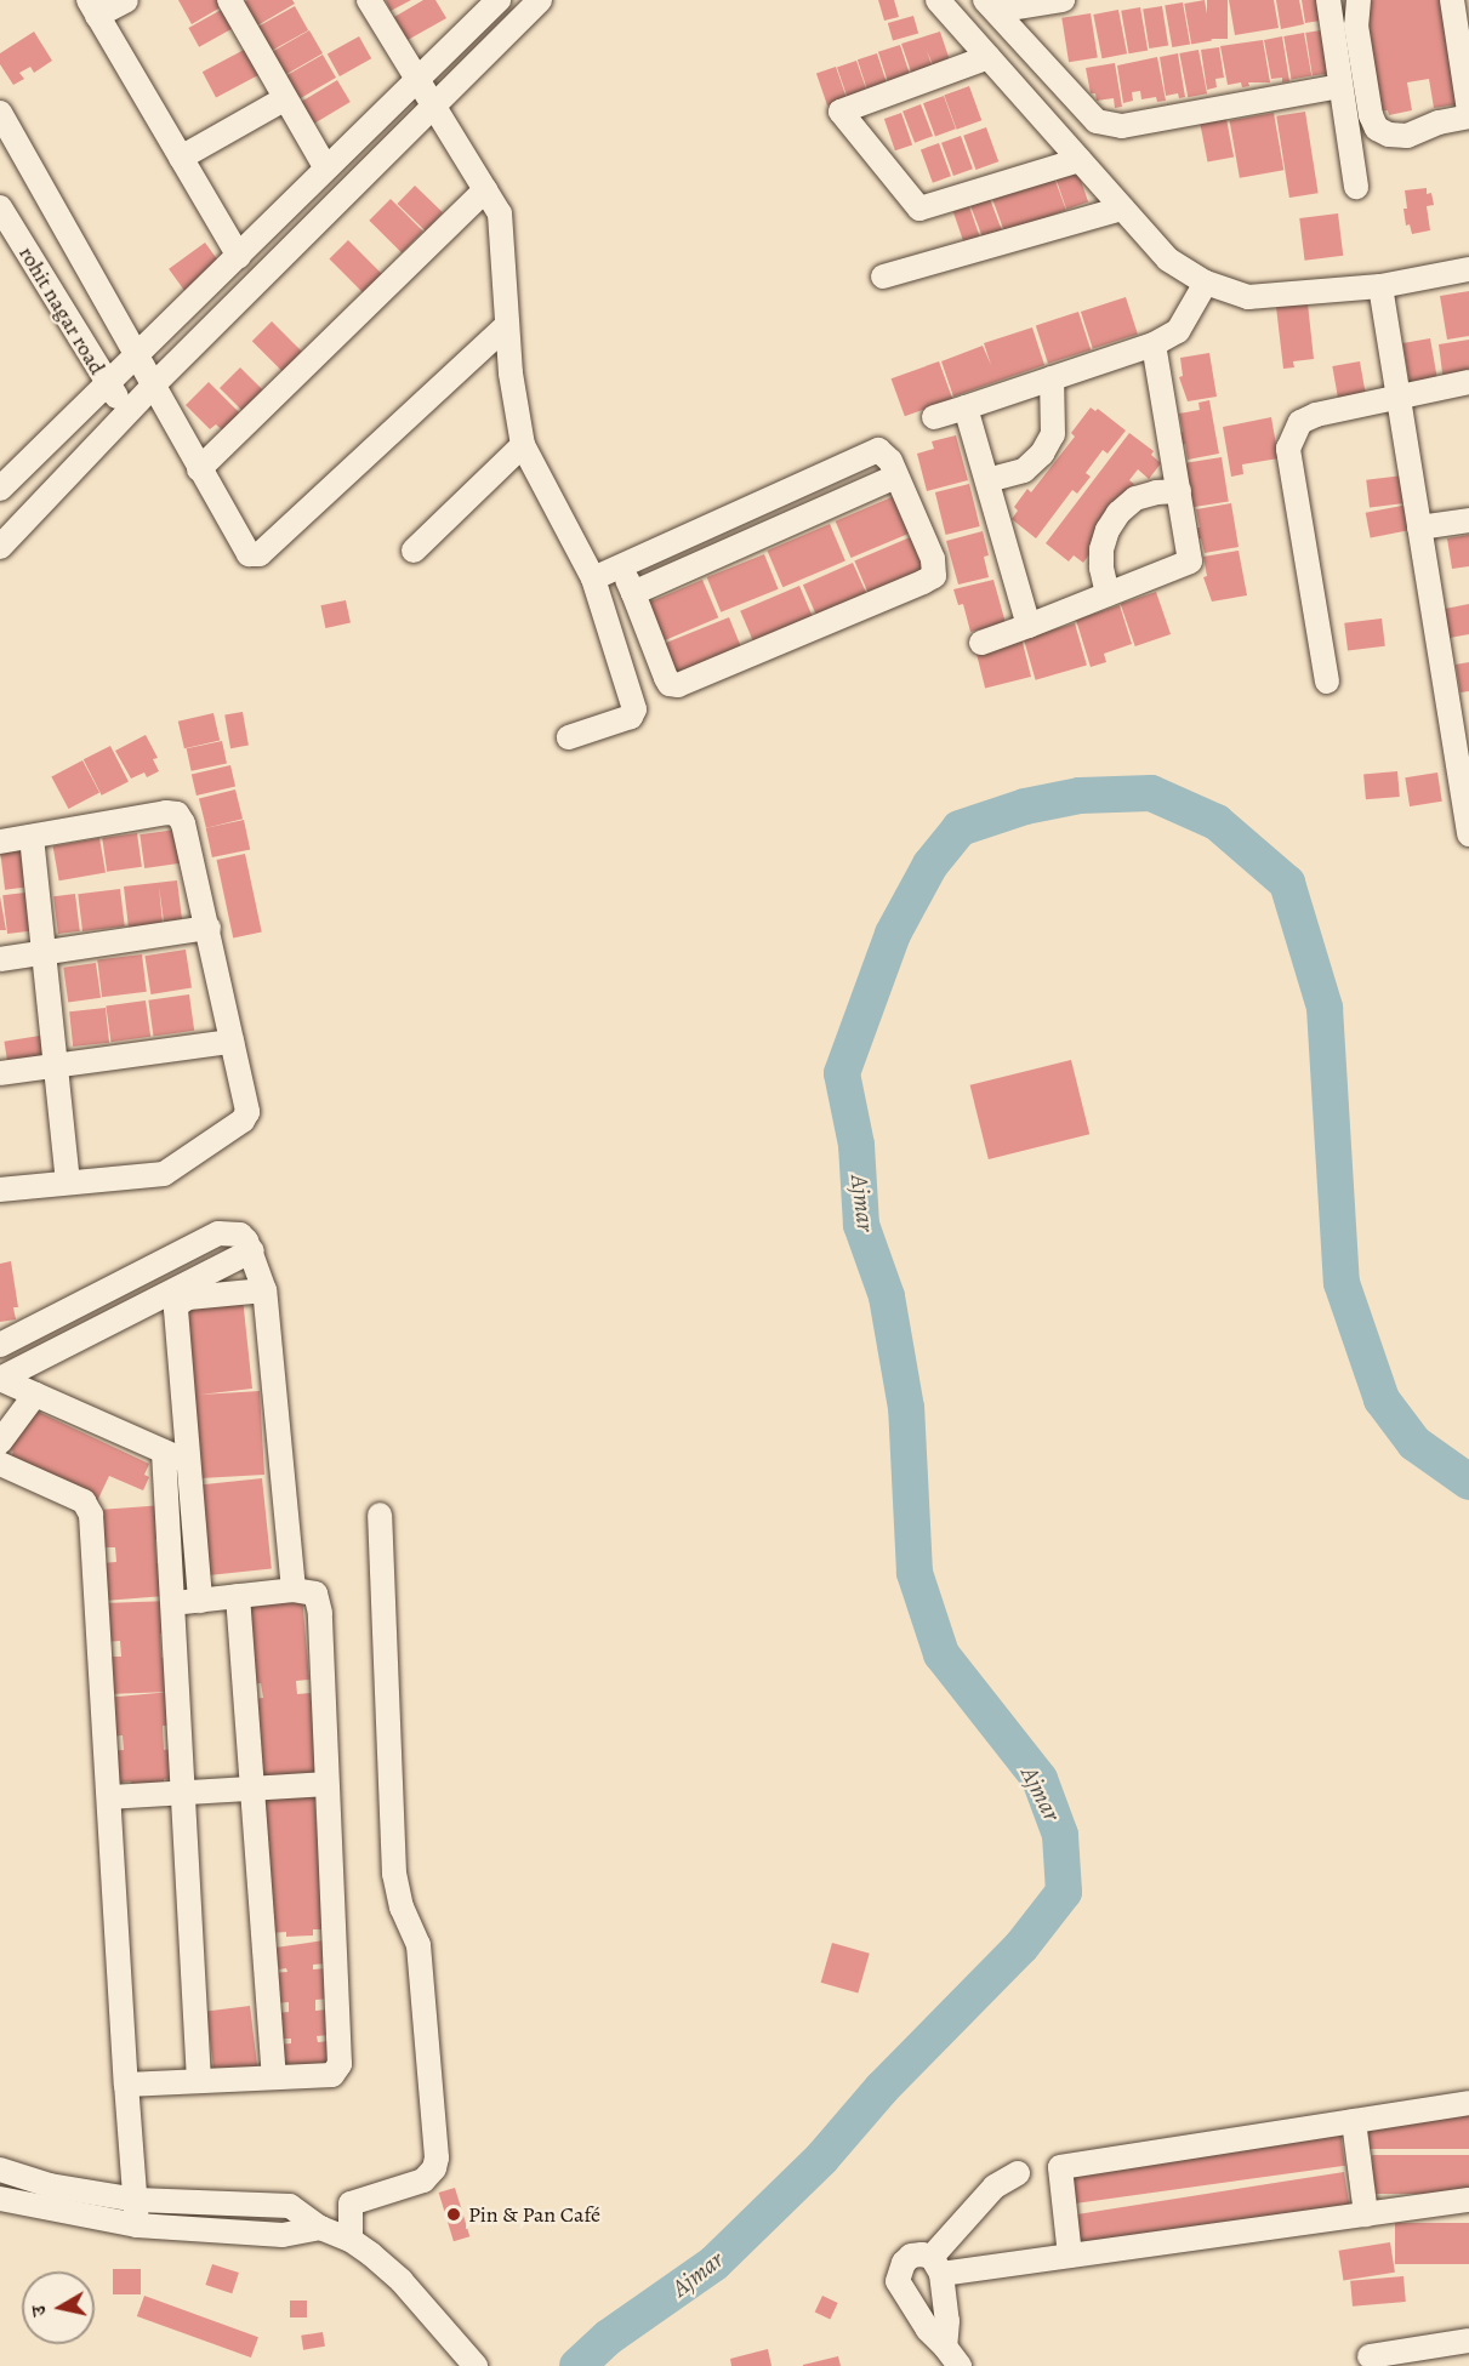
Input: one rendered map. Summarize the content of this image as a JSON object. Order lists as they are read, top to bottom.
{
  "streets": {
    "street": ["rohit nagar road"]
  },
  "water": ["Ajmar"],
  "places": ["Pin & Pan Café"],
  "north": "left"
}
